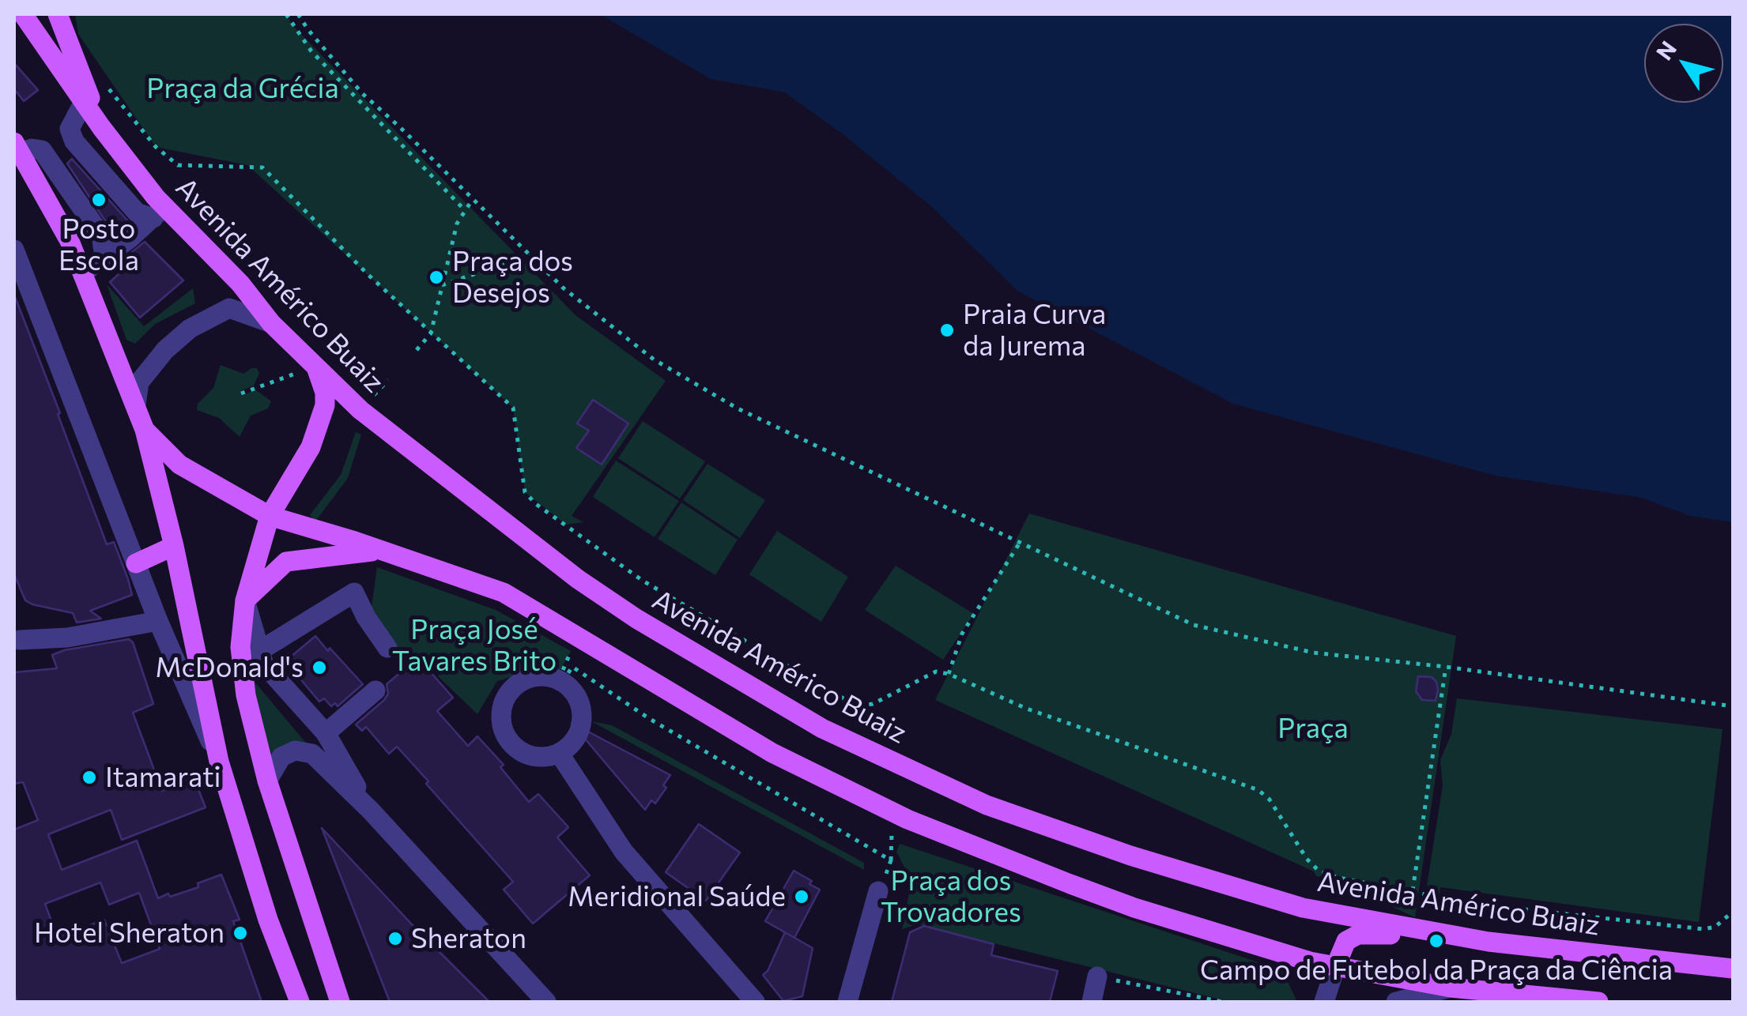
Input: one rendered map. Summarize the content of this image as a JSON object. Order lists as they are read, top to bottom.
{
  "streets": {
    "main road": ["Avenida Américo Buaiz"]
  },
  "parks": [
    "Praça da Grécia",
    "Praça José Tavares Brito",
    "Praça",
    "Praça dos Trovadores"
  ],
  "places": [
    "Posto Escola",
    "Praça dos Desejos",
    "Praia Curva da Jurema",
    "McDonald's",
    "Itamarati",
    "Meridional Saúde",
    "Hotel Sheraton",
    "Sheraton",
    "Campo de Futebol da Praça da Ciência"
  ],
  "north": "top left"
}
